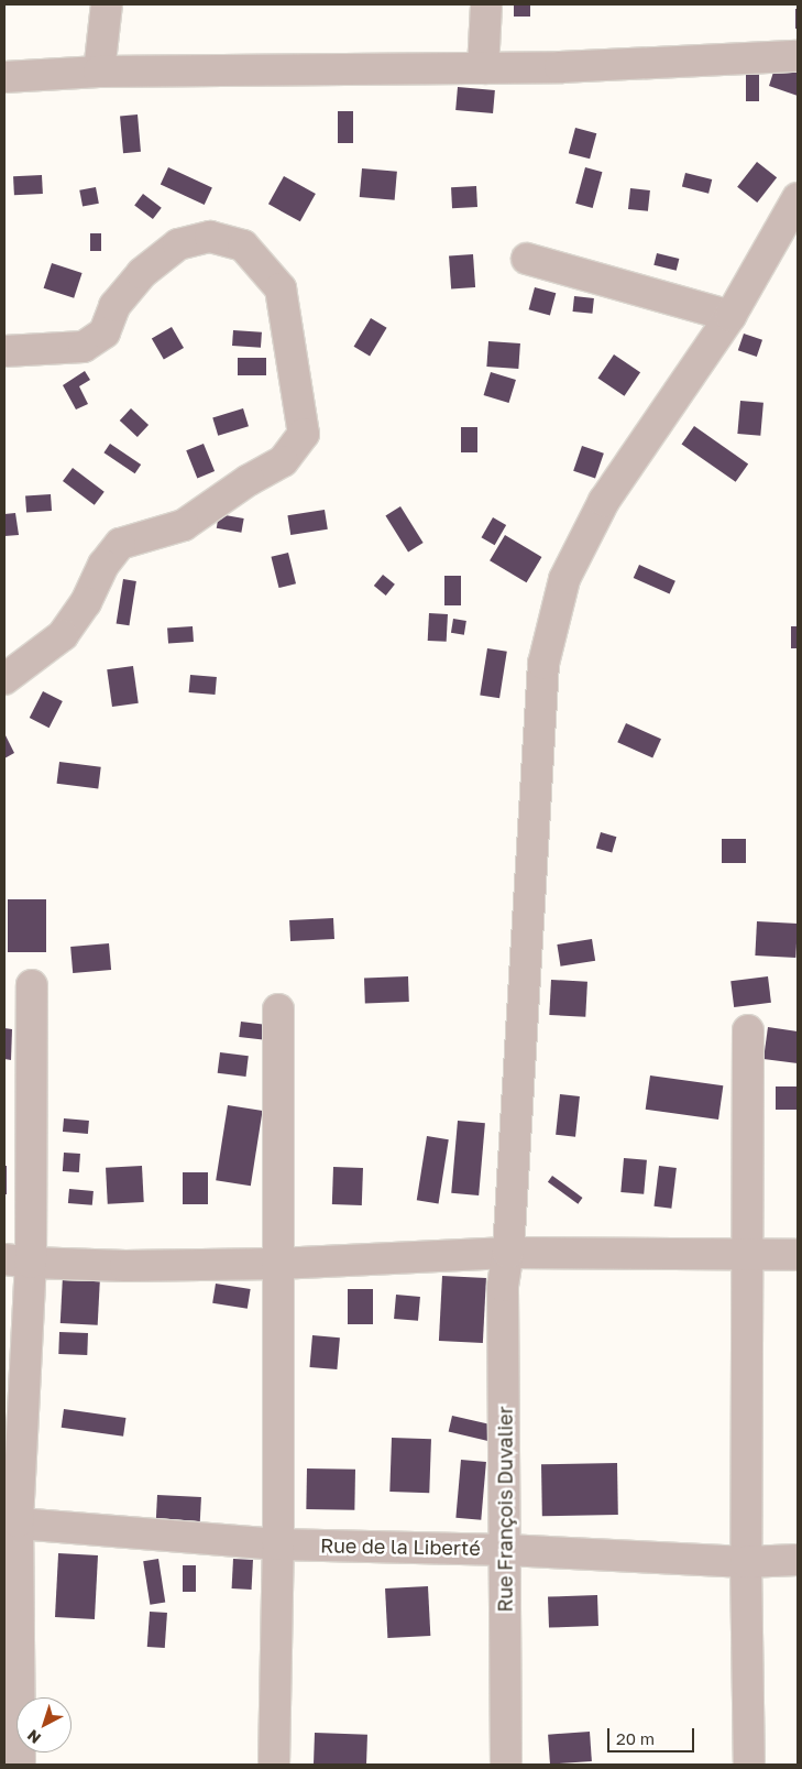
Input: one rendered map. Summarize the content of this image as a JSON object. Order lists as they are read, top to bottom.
{
  "streets": {
    "street": ["Rue François Duvalier", "Rue de la Liberté"]
  },
  "crossings": [
    ["Rue François Duvalier", "Rue de la Liberté"]
  ],
  "scale_bar": "20 m",
  "north": "bottom left"
}
